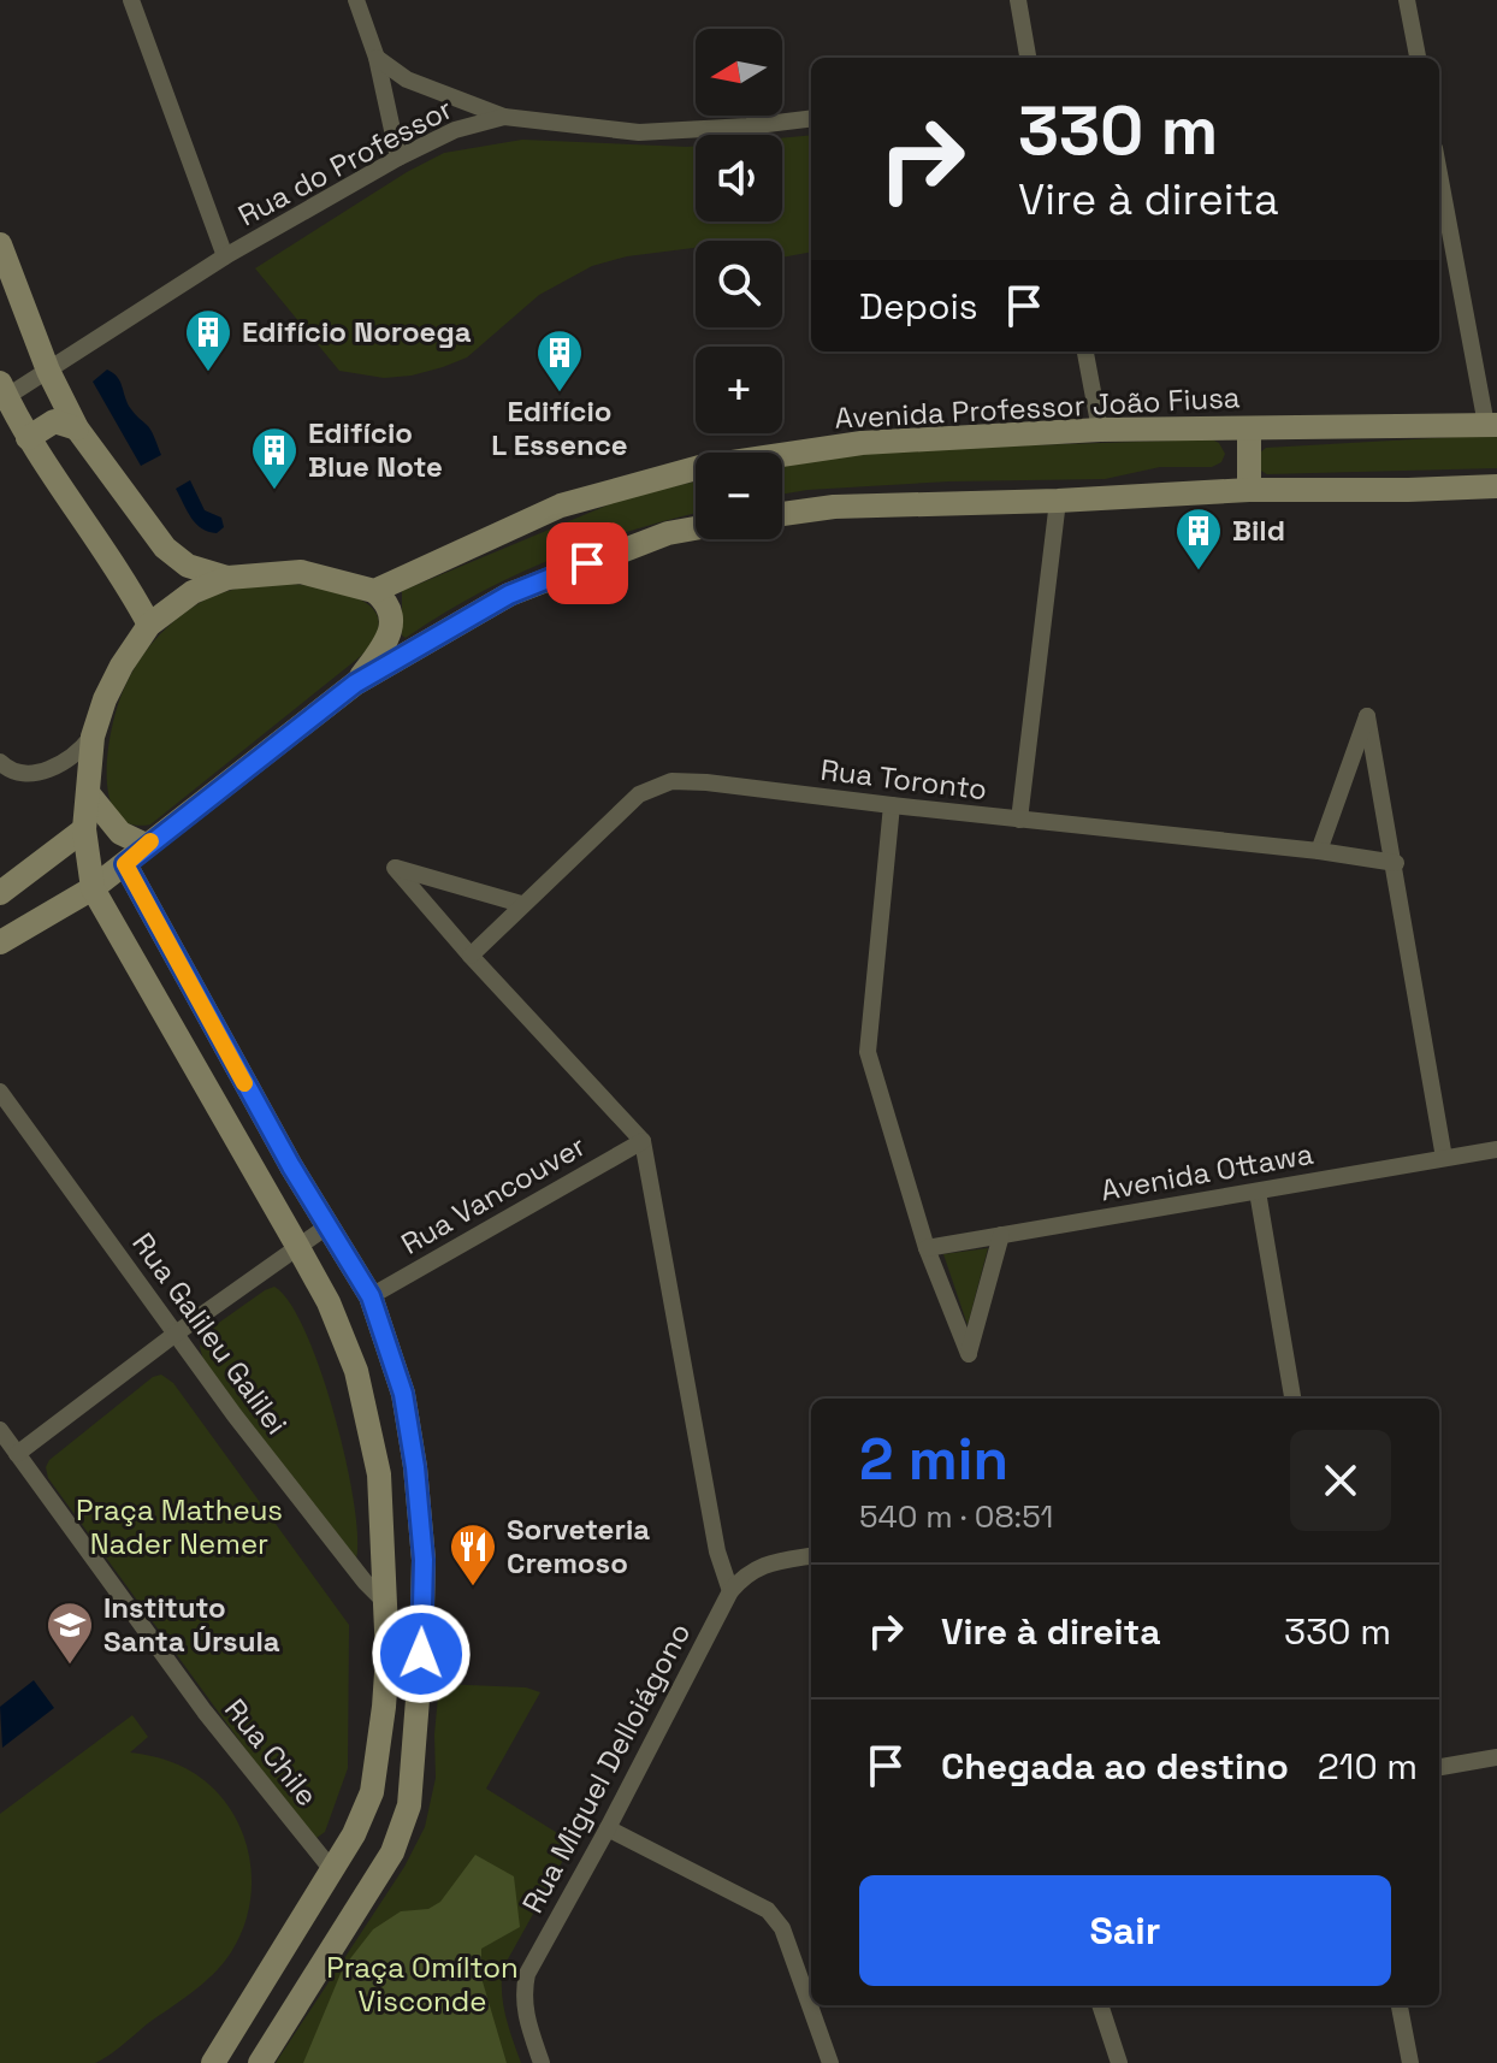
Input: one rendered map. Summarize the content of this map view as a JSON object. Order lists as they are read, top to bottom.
{
  "streets": {
    "main road": ["Avenida Professor João Fiusa"],
    "street": [
      "Rua do Professor",
      "Rua Toronto",
      "Avenida Ottawa",
      "Rua Vancouver",
      "Rua Galileu Galilei",
      "Rua Chile",
      "Rua Miguel Delloiágono"
    ]
  },
  "parks": ["Praça Matheus Nader Nemer", "Praça Omílton Visconde"],
  "places": {
    "building": [
      "Edifício Noroega",
      "Edifício L Essence",
      "Edifício Blue Note",
      "Bild"
    ],
    "restaurant": ["Sorveteria Cremoso"],
    "school or university": ["Instituto Santa Úrsula"]
  },
  "north": "left",
  "page": {
    "map_buttons": ["+", "−"],
    "turn": ["330 m", "Vire à direita"],
    "then": "Depois",
    "heading": ["2 min", "540 m · 08:51"],
    "list": [
      {
        "name": "Vire à direita",
        "value": "330 m"
      },
      {
        "name": "Chegada ao destino",
        "value": "210 m"
      }
    ],
    "buttons": "Sair"
  }
}
